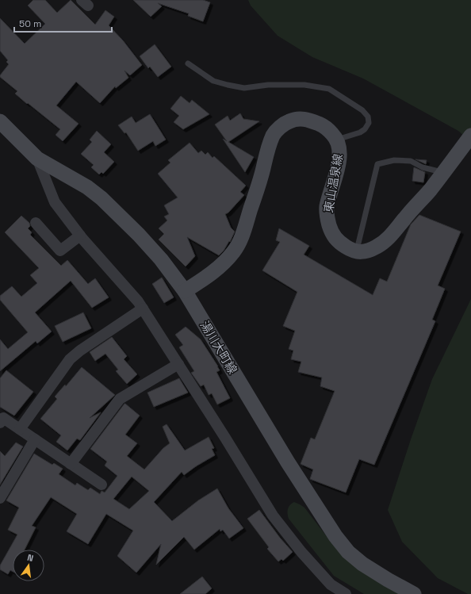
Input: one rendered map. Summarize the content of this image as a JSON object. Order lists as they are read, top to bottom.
{
  "streets": {
    "main road": ["東山温泉線", "湯川大町線"]
  },
  "crossings": [
    ["東山温泉線", "湯川大町線"]
  ],
  "scale_bar": "50 m",
  "north": "top"
}
